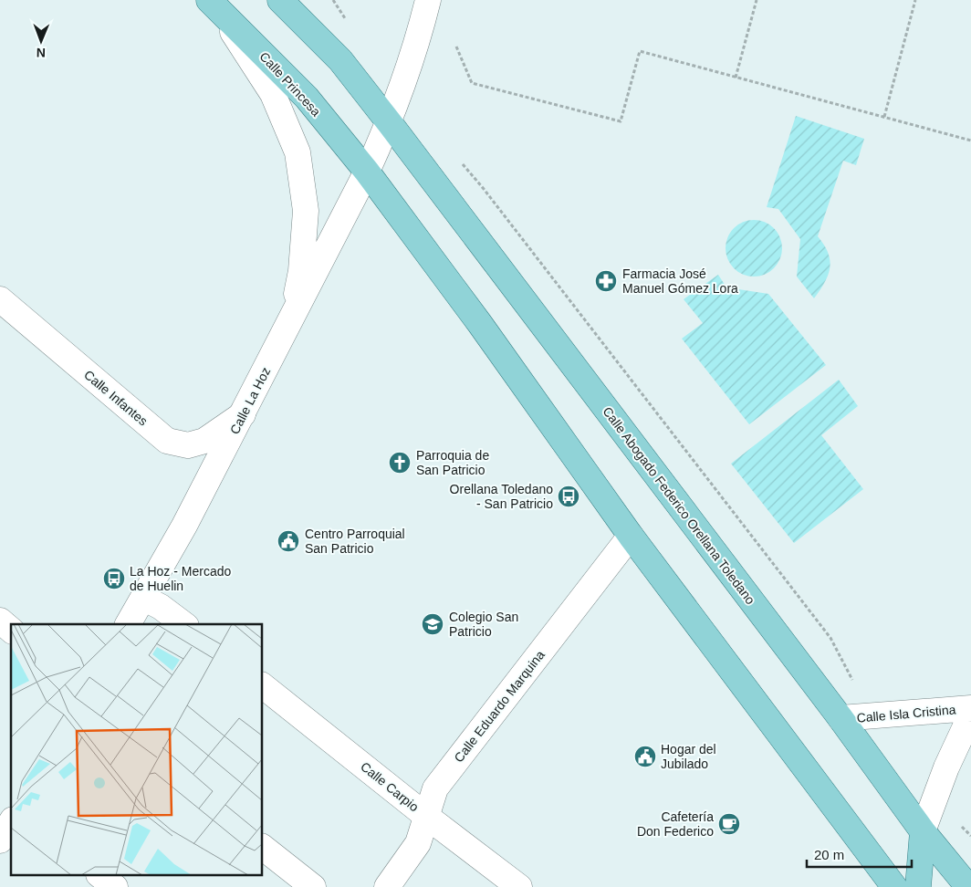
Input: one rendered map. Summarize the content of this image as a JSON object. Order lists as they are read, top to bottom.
{
  "streets": {
    "main road": ["Calle Princesa", "Calle Abogado Federico Orellana Toledano"],
    "street": [
      "Calle Infantes",
      "Calle La Hoz",
      "Calle Eduardo Marquina",
      "Calle Isla Cristina",
      "Calle Carpio"
    ]
  },
  "crossings": [
    ["Calle Princesa", "Calle La Hoz"],
    ["Calle Infantes", "Calle La Hoz"],
    ["Calle La Hoz", "Calle Abogado Federico Orellana Toledano"],
    ["Calle Abogado Federico Orellana Toledano", "Calle Isla Cristina"],
    ["Calle Eduardo Marquina", "Calle Carpio"]
  ],
  "places": {
    "pharmacy": ["Farmacia José Manuel Gómez Lora"],
    "church": ["Parroquia de San Patricio"],
    "bus stop": ["Orellana Toledano - San Patricio", "La Hoz - Mercado de Huelin"],
    "public building": ["Centro Parroquial San Patricio", "Hogar del Jubilado"],
    "school or university": ["Colegio San Patricio"],
    "cafe": ["Cafetería Don Federico"]
  },
  "scale_bar": "20 m",
  "north": "bottom"
}
